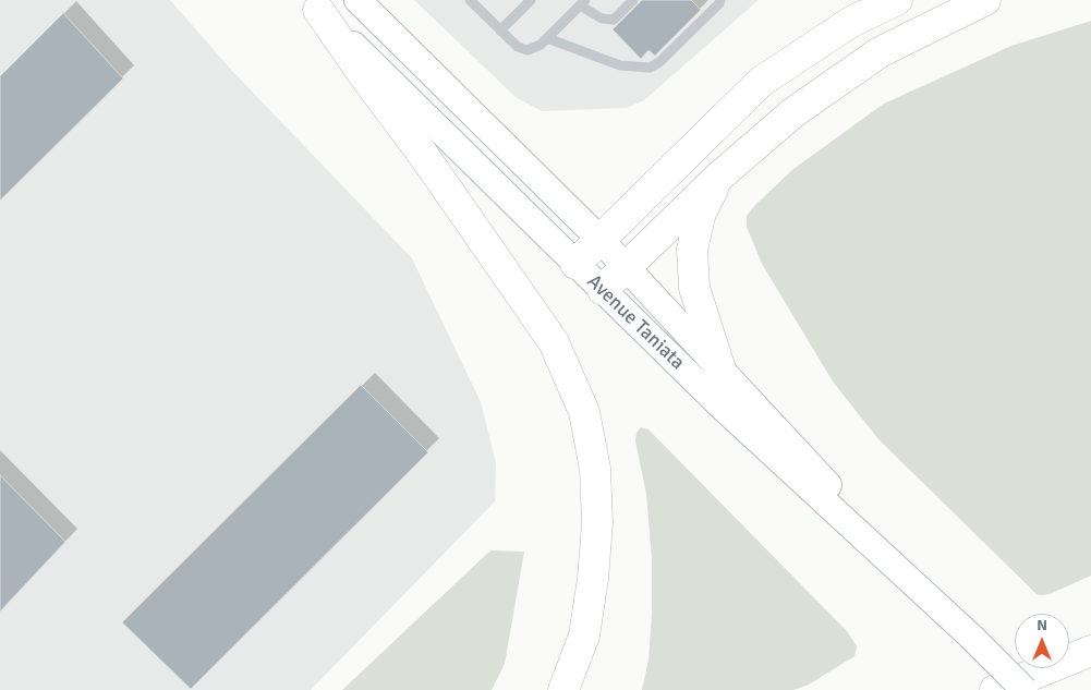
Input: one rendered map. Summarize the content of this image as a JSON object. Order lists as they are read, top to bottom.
{
  "streets": {
    "main road": ["Avenue Taniata"]
  },
  "north": "top"
}
